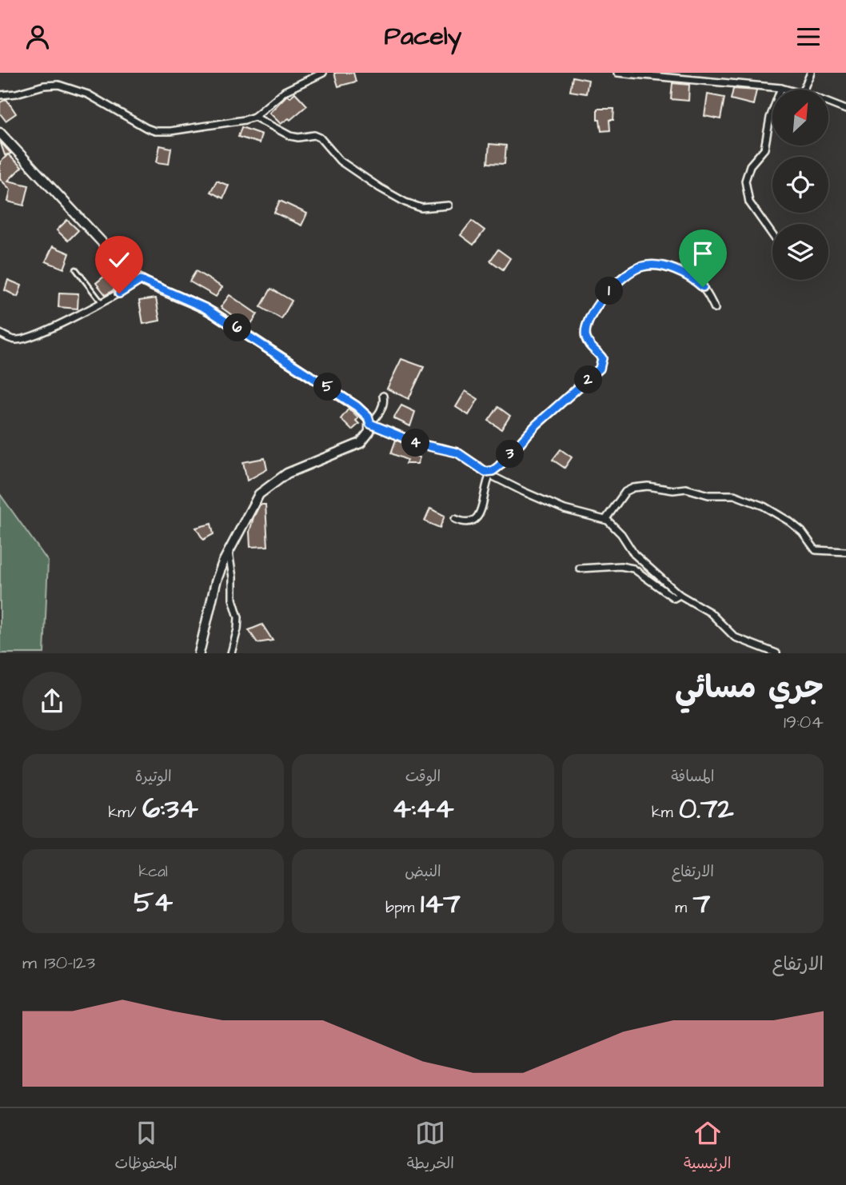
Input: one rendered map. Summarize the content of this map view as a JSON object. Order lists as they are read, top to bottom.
{
  "north": "top right",
  "page": {
    "header": "Pacely",
    "pins": [
      "1",
      "6",
      "2",
      "5",
      "4",
      "3"
    ],
    "heading": ["جري مسائي", "19:04"],
    "stats": [
      ["المسافة", "0.72 km"],
      ["الوقت", "4:44"],
      ["الوتيرة", "6:34 /km"],
      ["الارتفاع", "7 m"],
      ["النبض", "147 bpm"],
      ["kcal", "54"]
    ],
    "chart": ["الارتفاع", "123–130 m"],
    "tabs": ["الرئيسية", "الخريطة", "المحفوظات"]
  }
}
